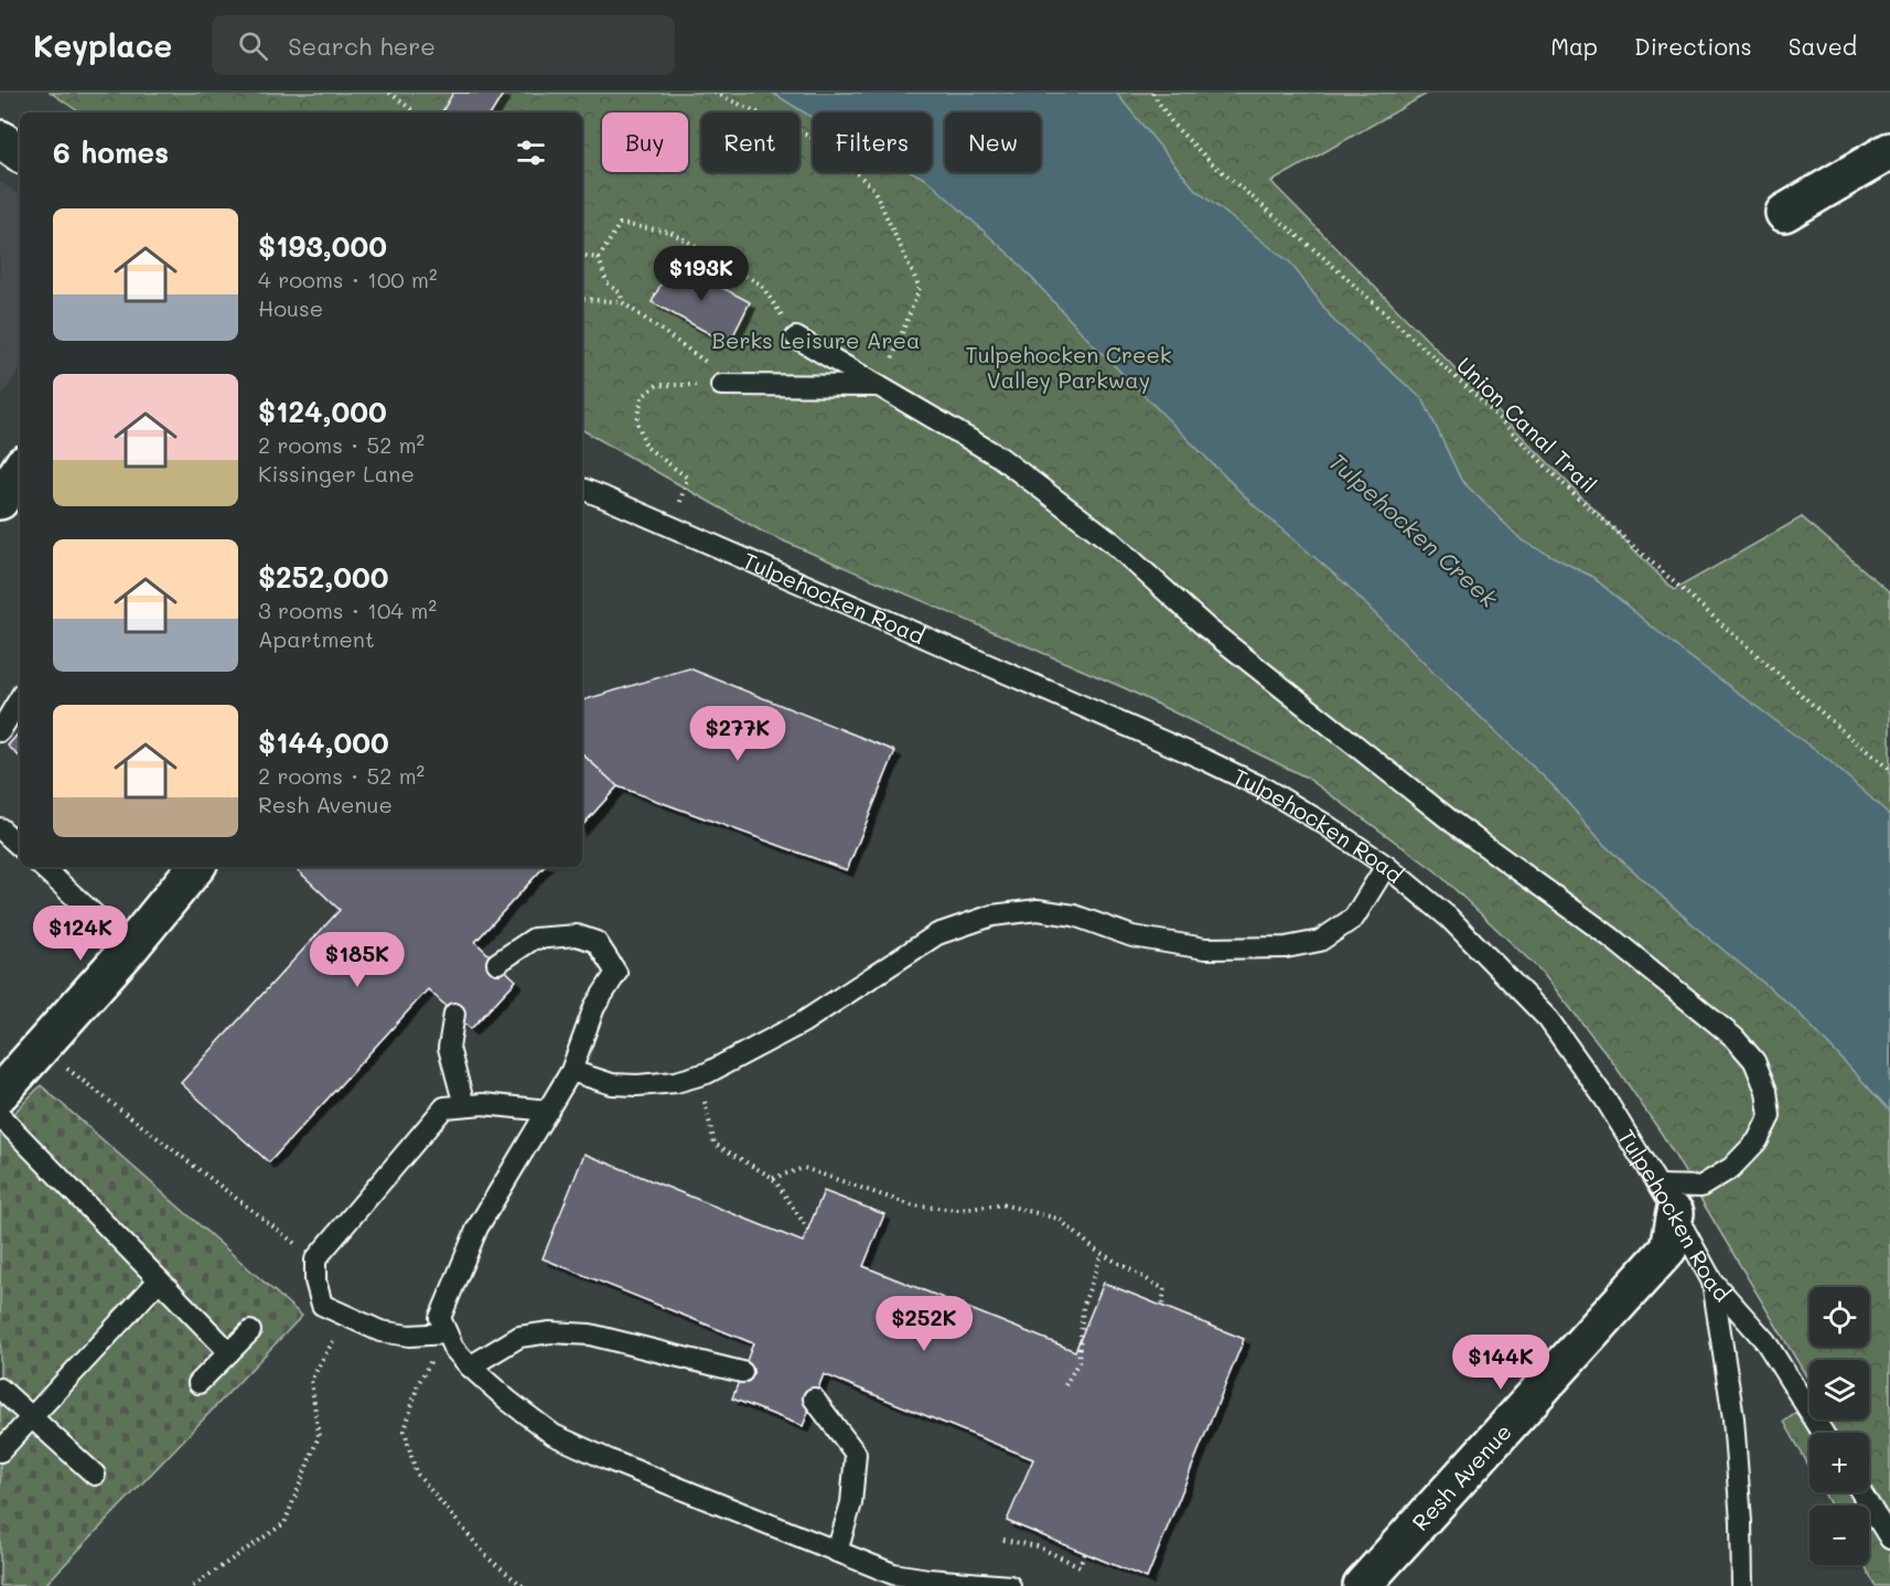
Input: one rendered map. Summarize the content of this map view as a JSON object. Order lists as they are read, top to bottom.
{
  "streets": {
    "street": ["Resh Avenue"],
    "lane": ["Tulpehocken Road"],
    "path": ["Union Canal Trail"]
  },
  "crossings": [
    ["Tulpehocken Road", "Resh Avenue"]
  ],
  "water": ["Tulpehocken Creek"],
  "parks": ["Berks Leisure Area", "Tulpehocken Creek Valley Parkway"],
  "page": {
    "header": "Keyplace",
    "search": "Search here",
    "nav": ["Map", "Directions", "Saved"],
    "chip": [
      "Buy",
      "Rent",
      "Filters",
      "New"
    ],
    "heading": "6 homes",
    "list": [
      {
        "name": "$193,000",
        "note": "4 rooms · 100 m² · House"
      },
      {
        "name": "$124,000",
        "note": "2 rooms · 52 m² · Kissinger Lane"
      },
      {
        "name": "$252,000",
        "note": "3 rooms · 104 m² · Apartment"
      },
      {
        "name": "$144,000",
        "note": "2 rooms · 52 m² · Resh Avenue"
      }
    ],
    "price": [
      "$193K",
      "$277K",
      "$124K",
      "$185K",
      "$252K",
      "$144K"
    ],
    "map_buttons": ["+", "−"]
  }
}
